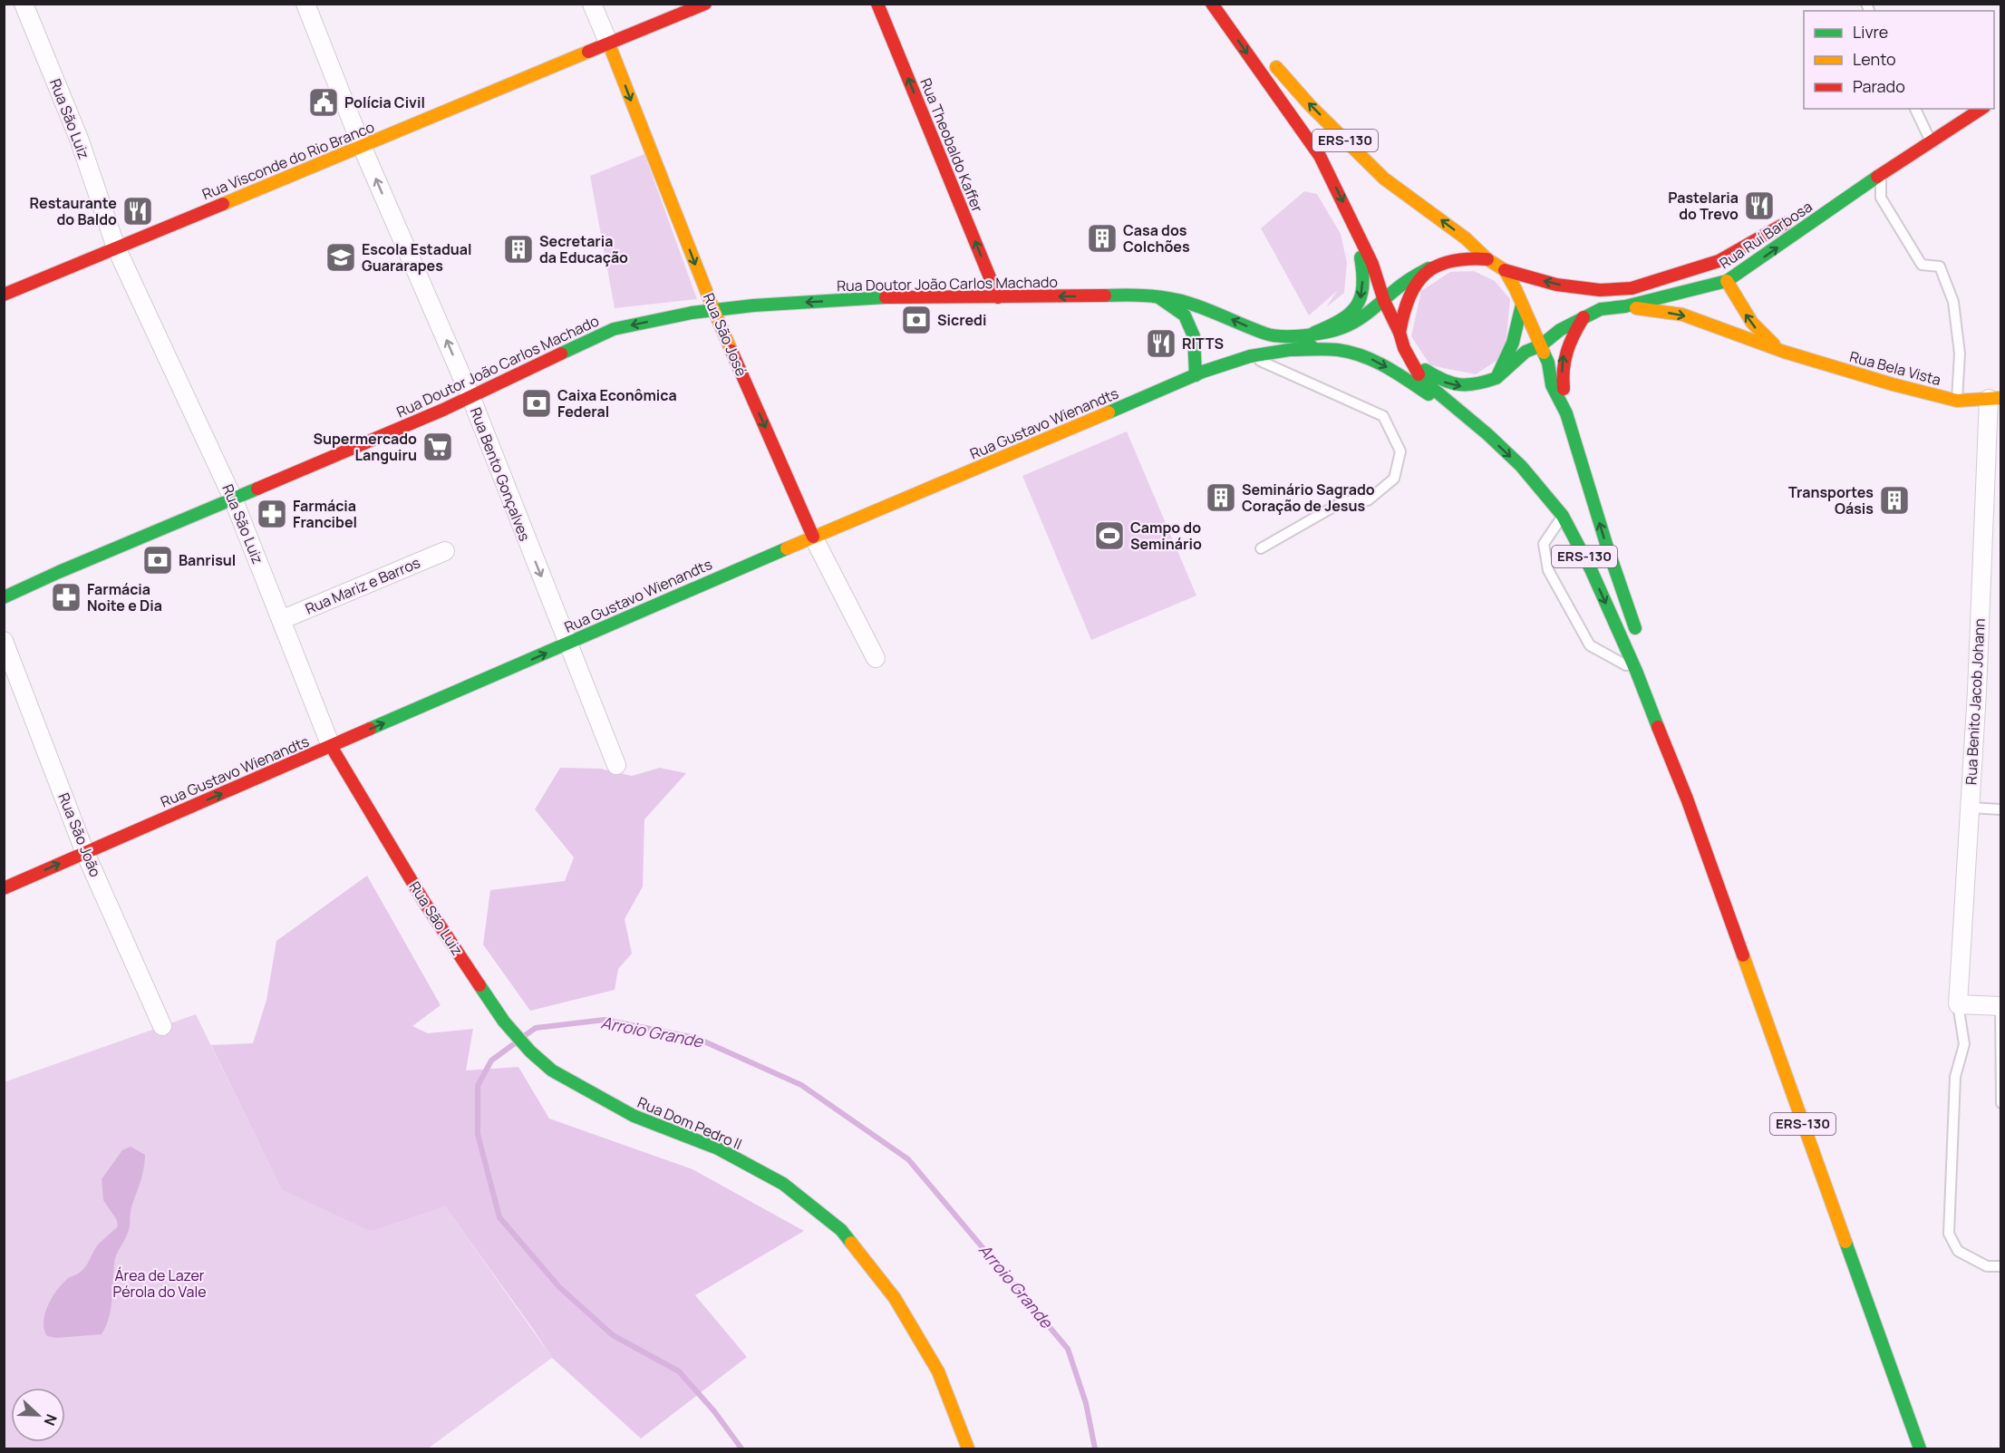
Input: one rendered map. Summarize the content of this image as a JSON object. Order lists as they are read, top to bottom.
{
  "streets": {
    "main road": [
      "Rua São Luiz",
      "ERS-130",
      "Rua Theobaldo Kaffer",
      "Rua Visconde do Rio Branco",
      "Rua Ruí Barbosa",
      "Rua Doutor João Carlos Machado",
      "Rua São José",
      "Rua Bela Vista",
      "Rua Gustavo Wienandts",
      "Rua Dom Pedro II"
    ],
    "street": [
      "Rua Bento Gonçalves",
      "Rua Mariz e Barros",
      "Rua Benito Jacob Johann",
      "Rua São João"
    ]
  },
  "crossings": [
    ["Rua São Luiz", "Rua Visconde do Rio Branco"],
    ["Rua São Luiz", "Rua Doutor João Carlos Machado"],
    ["Rua São Luiz", "Rua Gustavo Wienandts"],
    ["Rua São Luiz", "Rua Mariz e Barros"],
    ["Rua São Luiz", "Rua Dom Pedro II"],
    ["ERS-130", "Rua Doutor João Carlos Machado"],
    ["Rua Theobaldo Kaffer", "Rua Doutor João Carlos Machado"],
    ["Rua Visconde do Rio Branco", "Rua São José"],
    ["Rua Visconde do Rio Branco", "Rua Bento Gonçalves"],
    ["Rua Ruí Barbosa", "Rua Bela Vista"],
    ["Rua Doutor João Carlos Machado", "Rua São José"],
    ["Rua Doutor João Carlos Machado", "Rua Bento Gonçalves"],
    ["Rua São José", "Rua Gustavo Wienandts"],
    ["Rua Bela Vista", "Rua Benito Jacob Johann"],
    ["Rua Gustavo Wienandts", "Rua Bento Gonçalves"],
    ["Rua Gustavo Wienandts", "Rua São João"]
  ],
  "one_way": [
    "Rua Theobaldo Kaffer",
    "Rua Doutor João Carlos Machado",
    "Rua São José",
    "Rua Gustavo Wienandts"
  ],
  "water": ["Arroio Grande"],
  "parks": ["Área de Lazer Pérola do Vale"],
  "places": {
    "public building": ["Polícia Civil"],
    "restaurant": ["Pastelaria do Trevo", "Restaurante do Baldo", "RITTS"],
    "building": [
      "Casa dos Colchões",
      "Secretaria da Educação",
      "Seminário Sagrado Coração de Jesus",
      "Transportes Oásis"
    ],
    "school or university": ["Escola Estadual Guararapes"],
    "bank": ["Sicredi", "Caixa Econômica Federal", "Banrisul"],
    "supermarket": ["Supermercado Languiru"],
    "pharmacy": ["Farmácia Francibel", "Farmácia Noite e Dia"],
    "sports": ["Campo do Seminário"]
  },
  "legend": ["Livre", "Lento", "Parado"],
  "north": "right"
}
